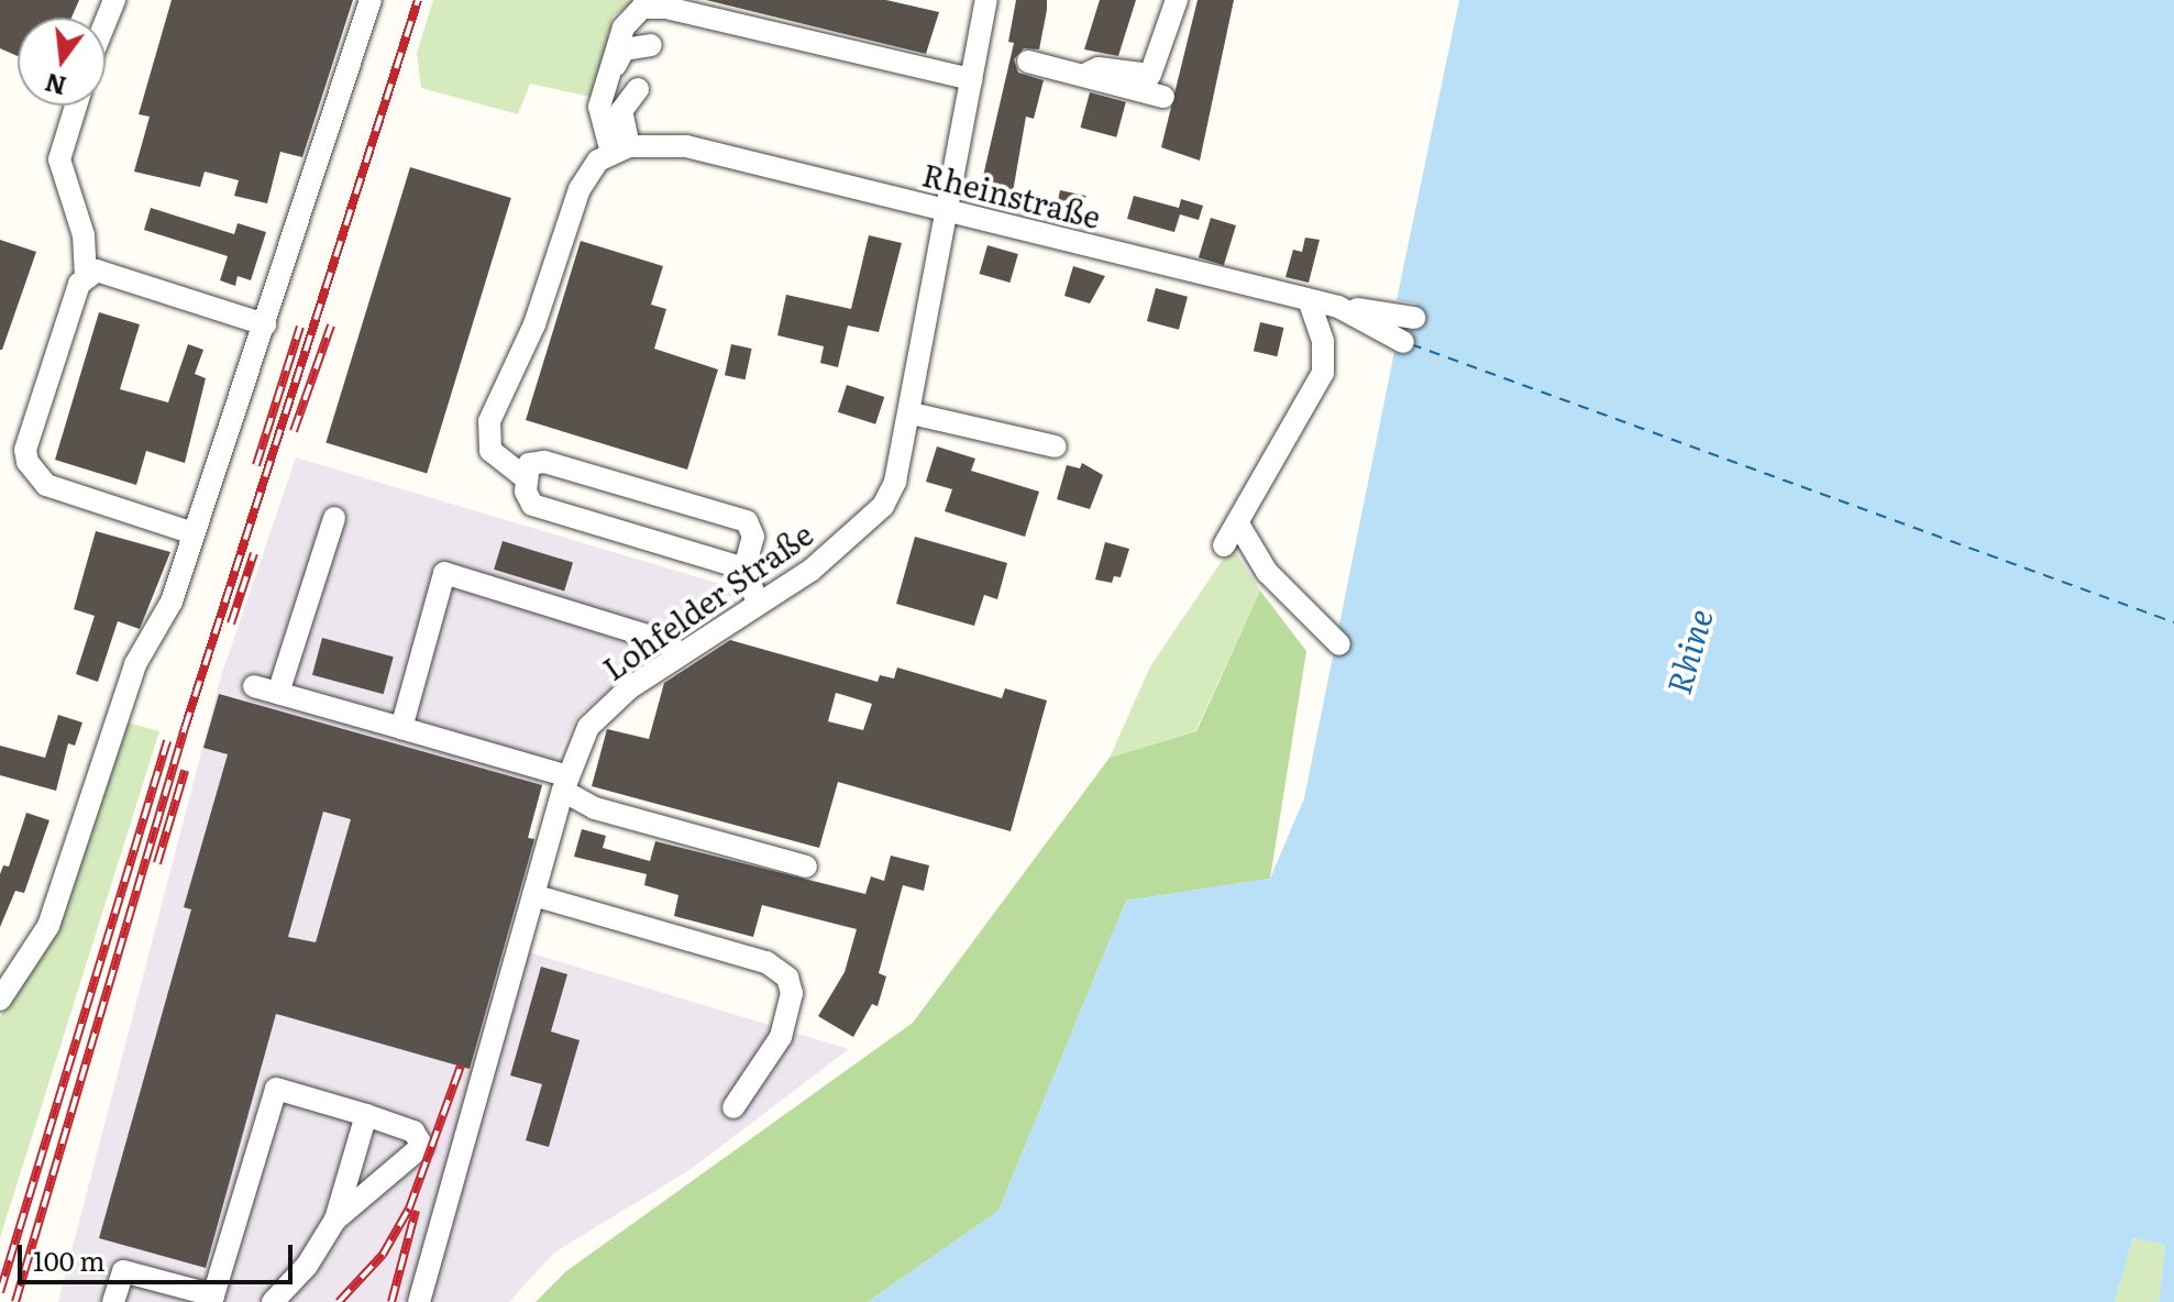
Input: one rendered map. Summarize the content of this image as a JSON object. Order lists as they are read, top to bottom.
{
  "streets": {
    "street": ["Rheinstraße", "Lohfelder Straße"]
  },
  "crossings": [
    ["Rheinstraße", "Lohfelder Straße"]
  ],
  "water": ["Rhine"],
  "scale_bar": "100 m",
  "north": "bottom"
}
